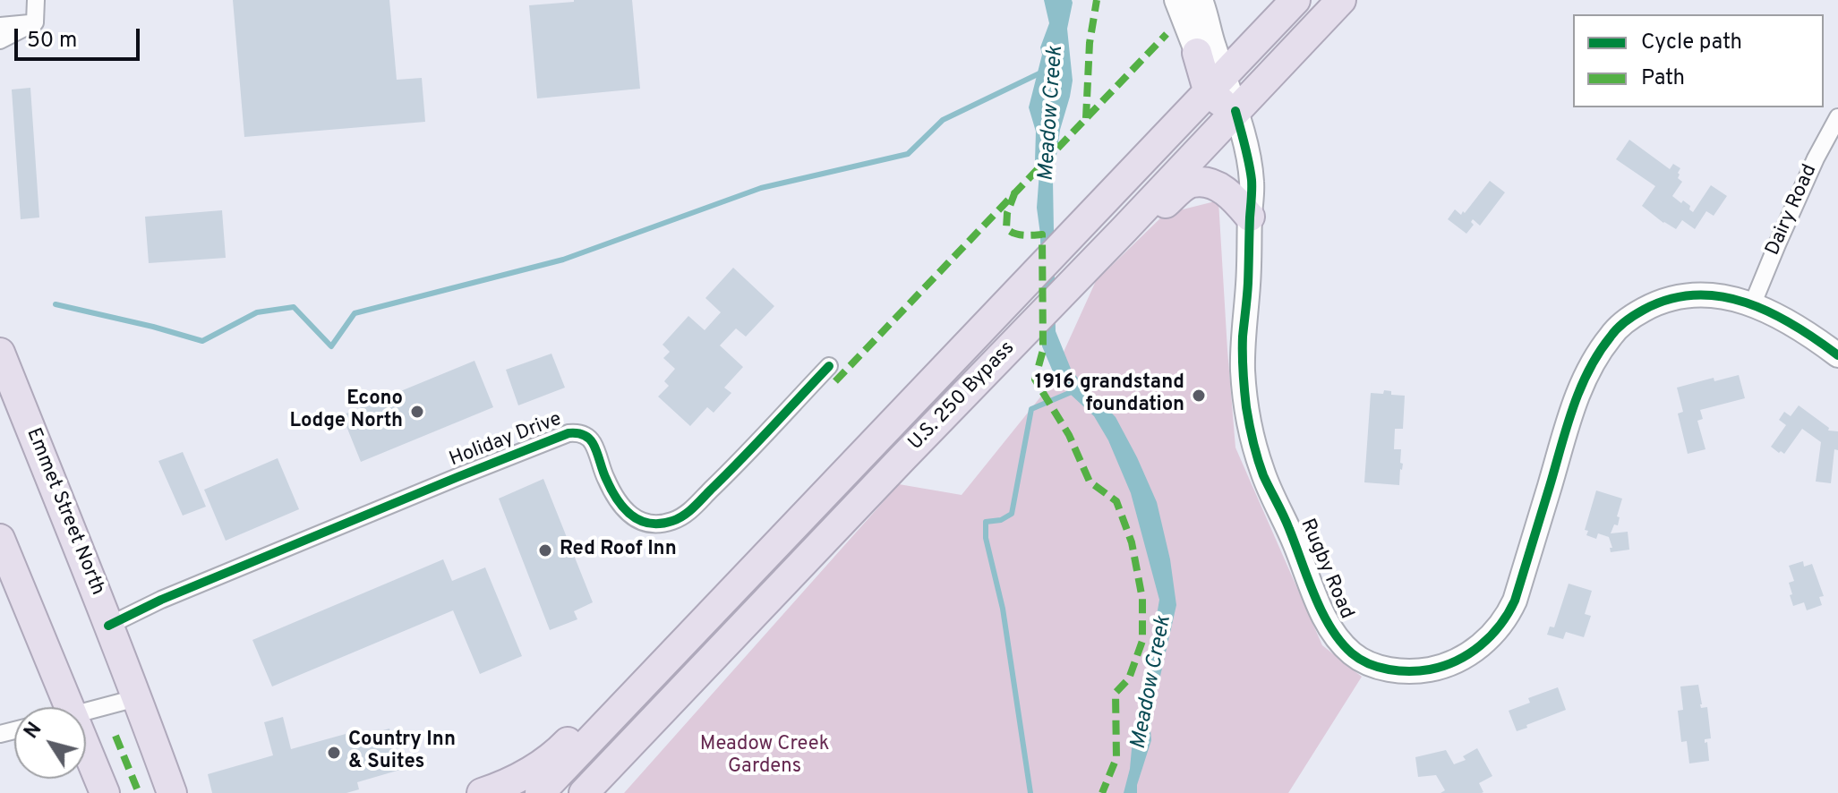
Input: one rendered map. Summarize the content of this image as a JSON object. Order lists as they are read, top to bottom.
{
  "streets": {
    "highway": ["U.S. 250 Bypass", "Emmet Street North"],
    "street": ["Dairy Road", "Holiday Drive", "Rugby Road"]
  },
  "crossings": [
    ["Dairy Road", "Rugby Road"],
    ["U.S. 250 Bypass", "Rugby Road"],
    ["Holiday Drive", "Emmet Street North"]
  ],
  "water": ["Meadow Creek"],
  "parks": ["Meadow Creek Gardens"],
  "places": [
    "1916 grandstand foundation",
    "Econo Lodge North",
    "Red Roof Inn",
    "Country Inn & Suites"
  ],
  "legend": ["Cycle path", "Path"],
  "scale_bar": "50 m",
  "north": "top left"
}
